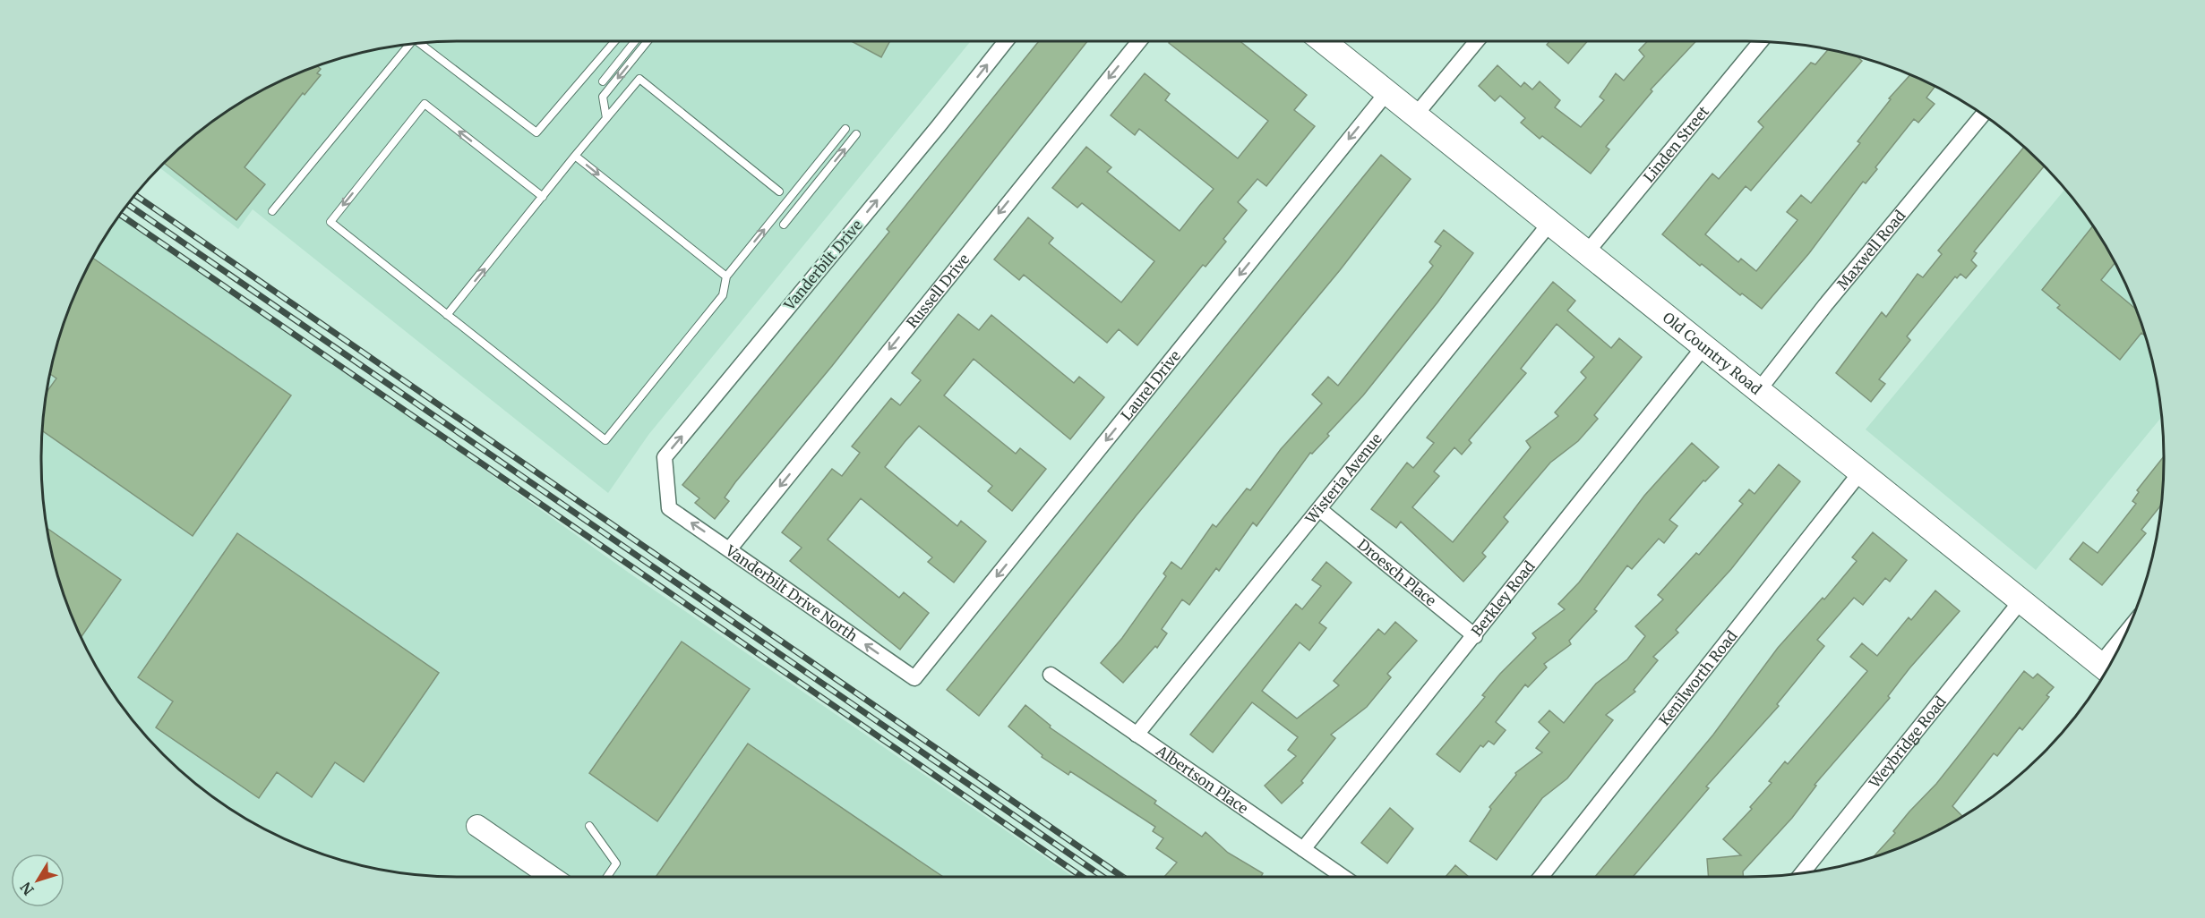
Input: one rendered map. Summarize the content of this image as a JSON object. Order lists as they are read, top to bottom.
{
  "streets": {
    "main road": ["Old Country Road"],
    "street": [
      "Linden Street",
      "Maxwell Road",
      "Vanderbilt Drive",
      "Russell Drive",
      "Laurel Drive",
      "Wisteria Avenue",
      "Droesch Place",
      "Vanderbilt Drive North",
      "Berkley Road",
      "Kenilworth Road",
      "Weybridge Road",
      "Albertson Place"
    ]
  },
  "crossings": [
    ["Linden Street", "Old Country Road"],
    ["Maxwell Road", "Old Country Road"],
    ["Vanderbilt Drive", "Vanderbilt Drive North"],
    ["Russell Drive", "Vanderbilt Drive North"],
    ["Old Country Road", "Laurel Drive"],
    ["Old Country Road", "Wisteria Avenue"],
    ["Old Country Road", "Berkley Road"],
    ["Old Country Road", "Kenilworth Road"],
    ["Old Country Road", "Weybridge Road"],
    ["Laurel Drive", "Vanderbilt Drive North"],
    ["Wisteria Avenue", "Droesch Place"],
    ["Wisteria Avenue", "Albertson Place"],
    ["Droesch Place", "Berkley Road"],
    ["Berkley Road", "Albertson Place"]
  ],
  "one_way": [
    "Vanderbilt Drive",
    "Russell Drive",
    "Laurel Drive",
    "Vanderbilt Drive North"
  ],
  "north": "bottom left"
}
